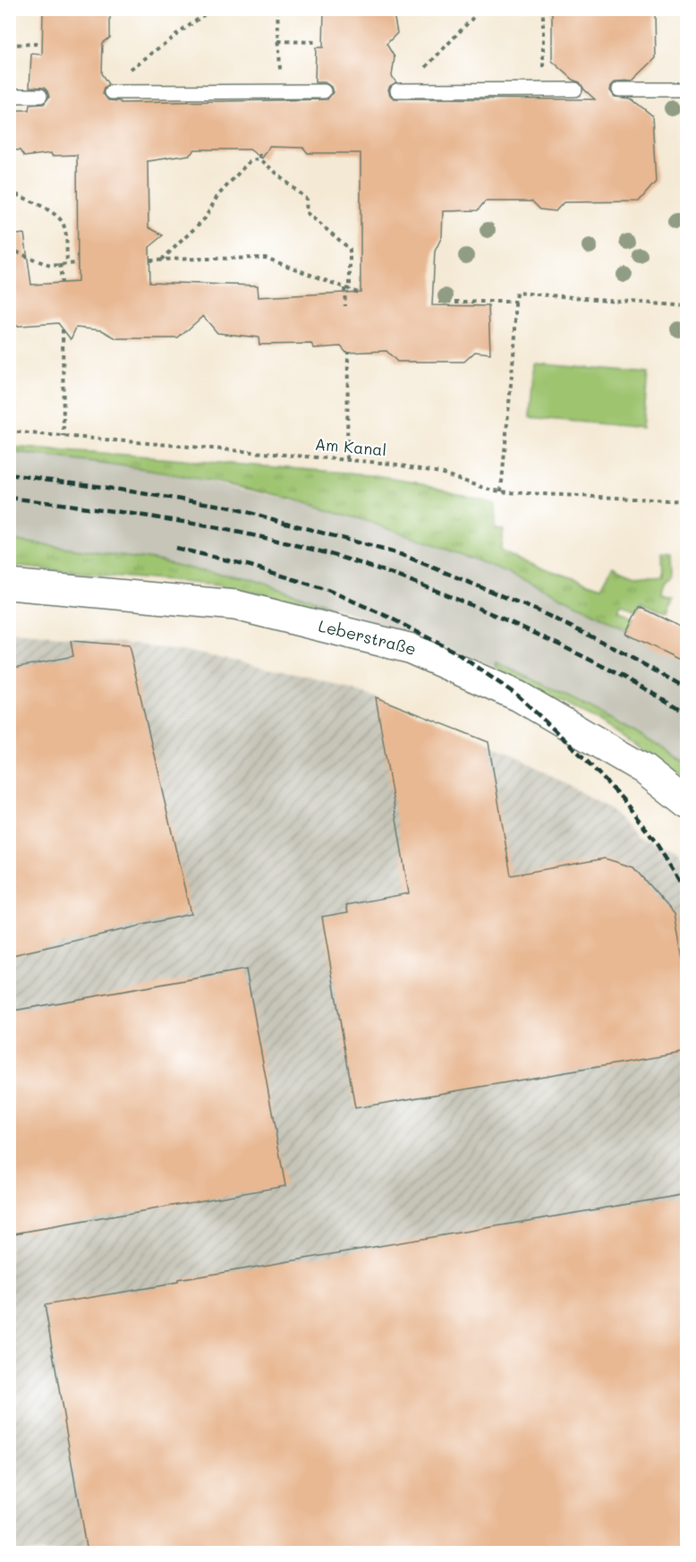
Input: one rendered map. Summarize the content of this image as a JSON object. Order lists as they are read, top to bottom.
{
  "streets": {
    "street": ["Leberstraße"],
    "path": ["Am Kanal"]
  }
}
